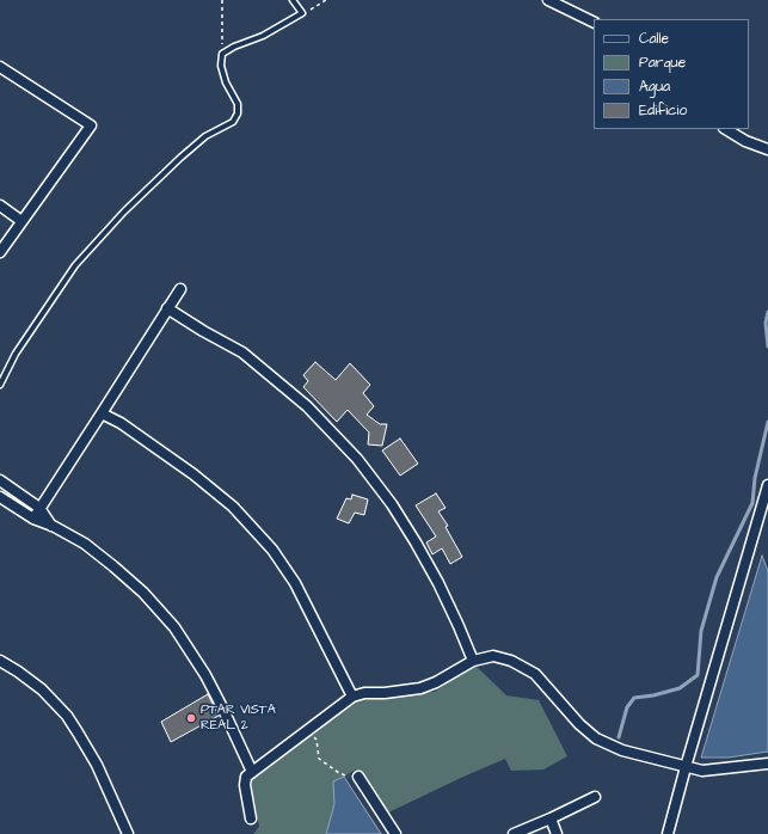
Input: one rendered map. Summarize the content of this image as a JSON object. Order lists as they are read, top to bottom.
{
  "places": ["PTAR VISTA REAL 2"],
  "legend": [
    "Calle",
    "Parque",
    "Agua",
    "Edificio"
  ]
}
